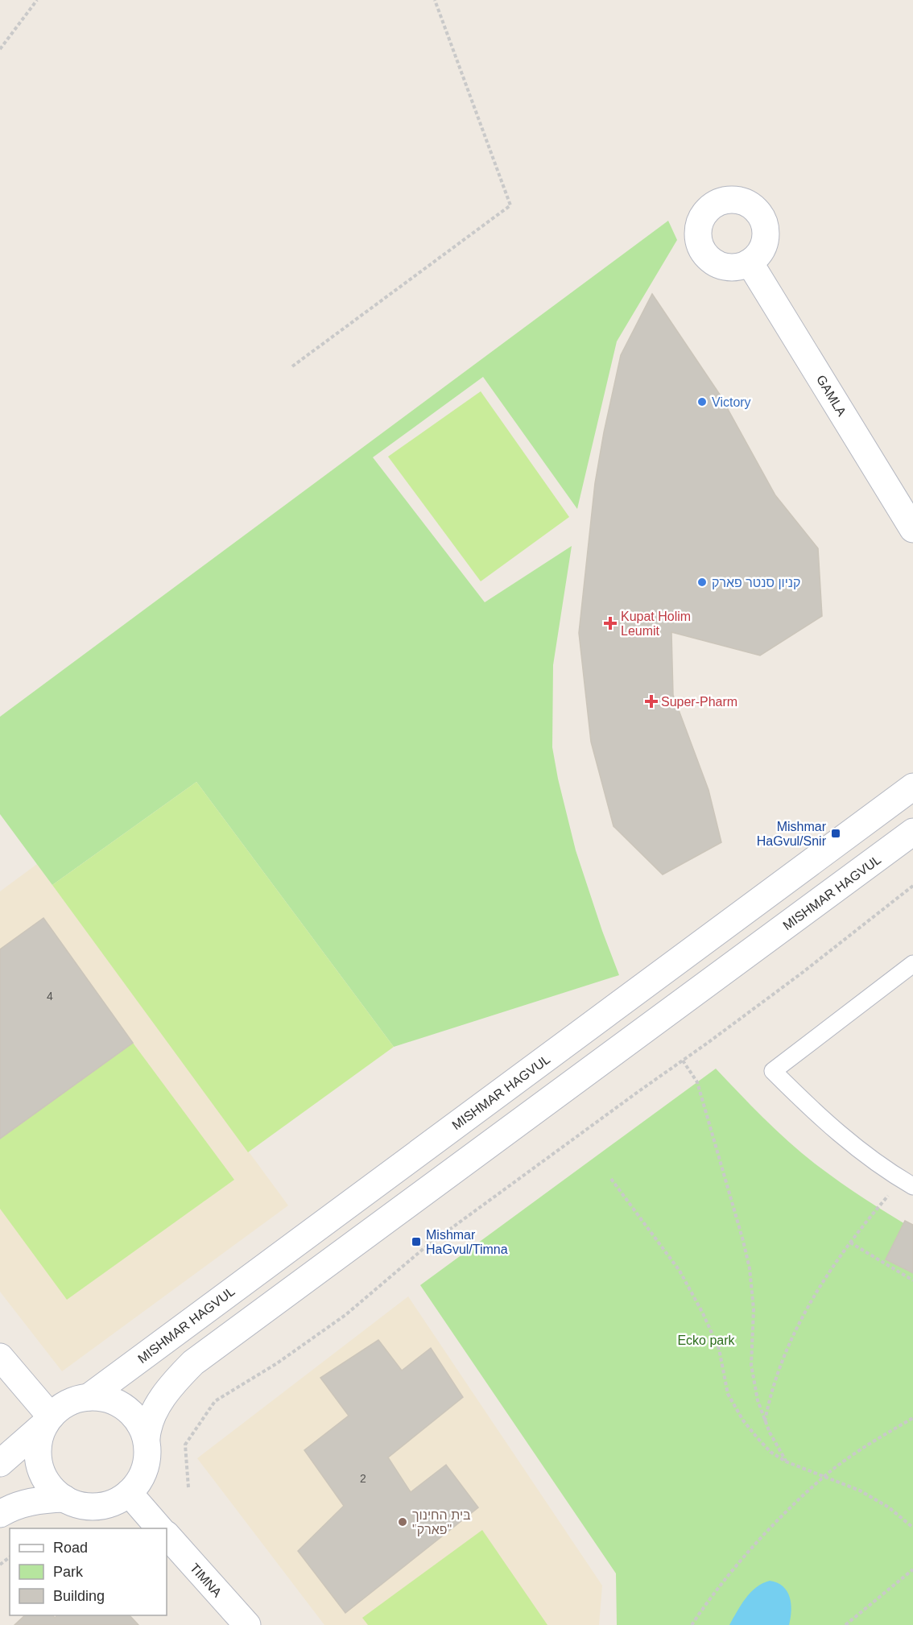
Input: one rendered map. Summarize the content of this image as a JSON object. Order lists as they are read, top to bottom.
{
  "streets": {
    "main road": ["GAMLA", "MISHMAR HAGVUL", "TIMNA"]
  },
  "parks": ["Ecko park"],
  "places": {
    "other": ["Victory", "קניון סנטר פארק", "בית החינוך \"פארק\""],
    "health": ["Kupat Holim Leumit", "Super-Pharm"],
    "transit": ["Mishmar HaGvul/Snir", "Mishmar HaGvul/Timna"]
  },
  "house_numbers": ["4", "2"],
  "legend": ["Road", "Park", "Building"]
}
